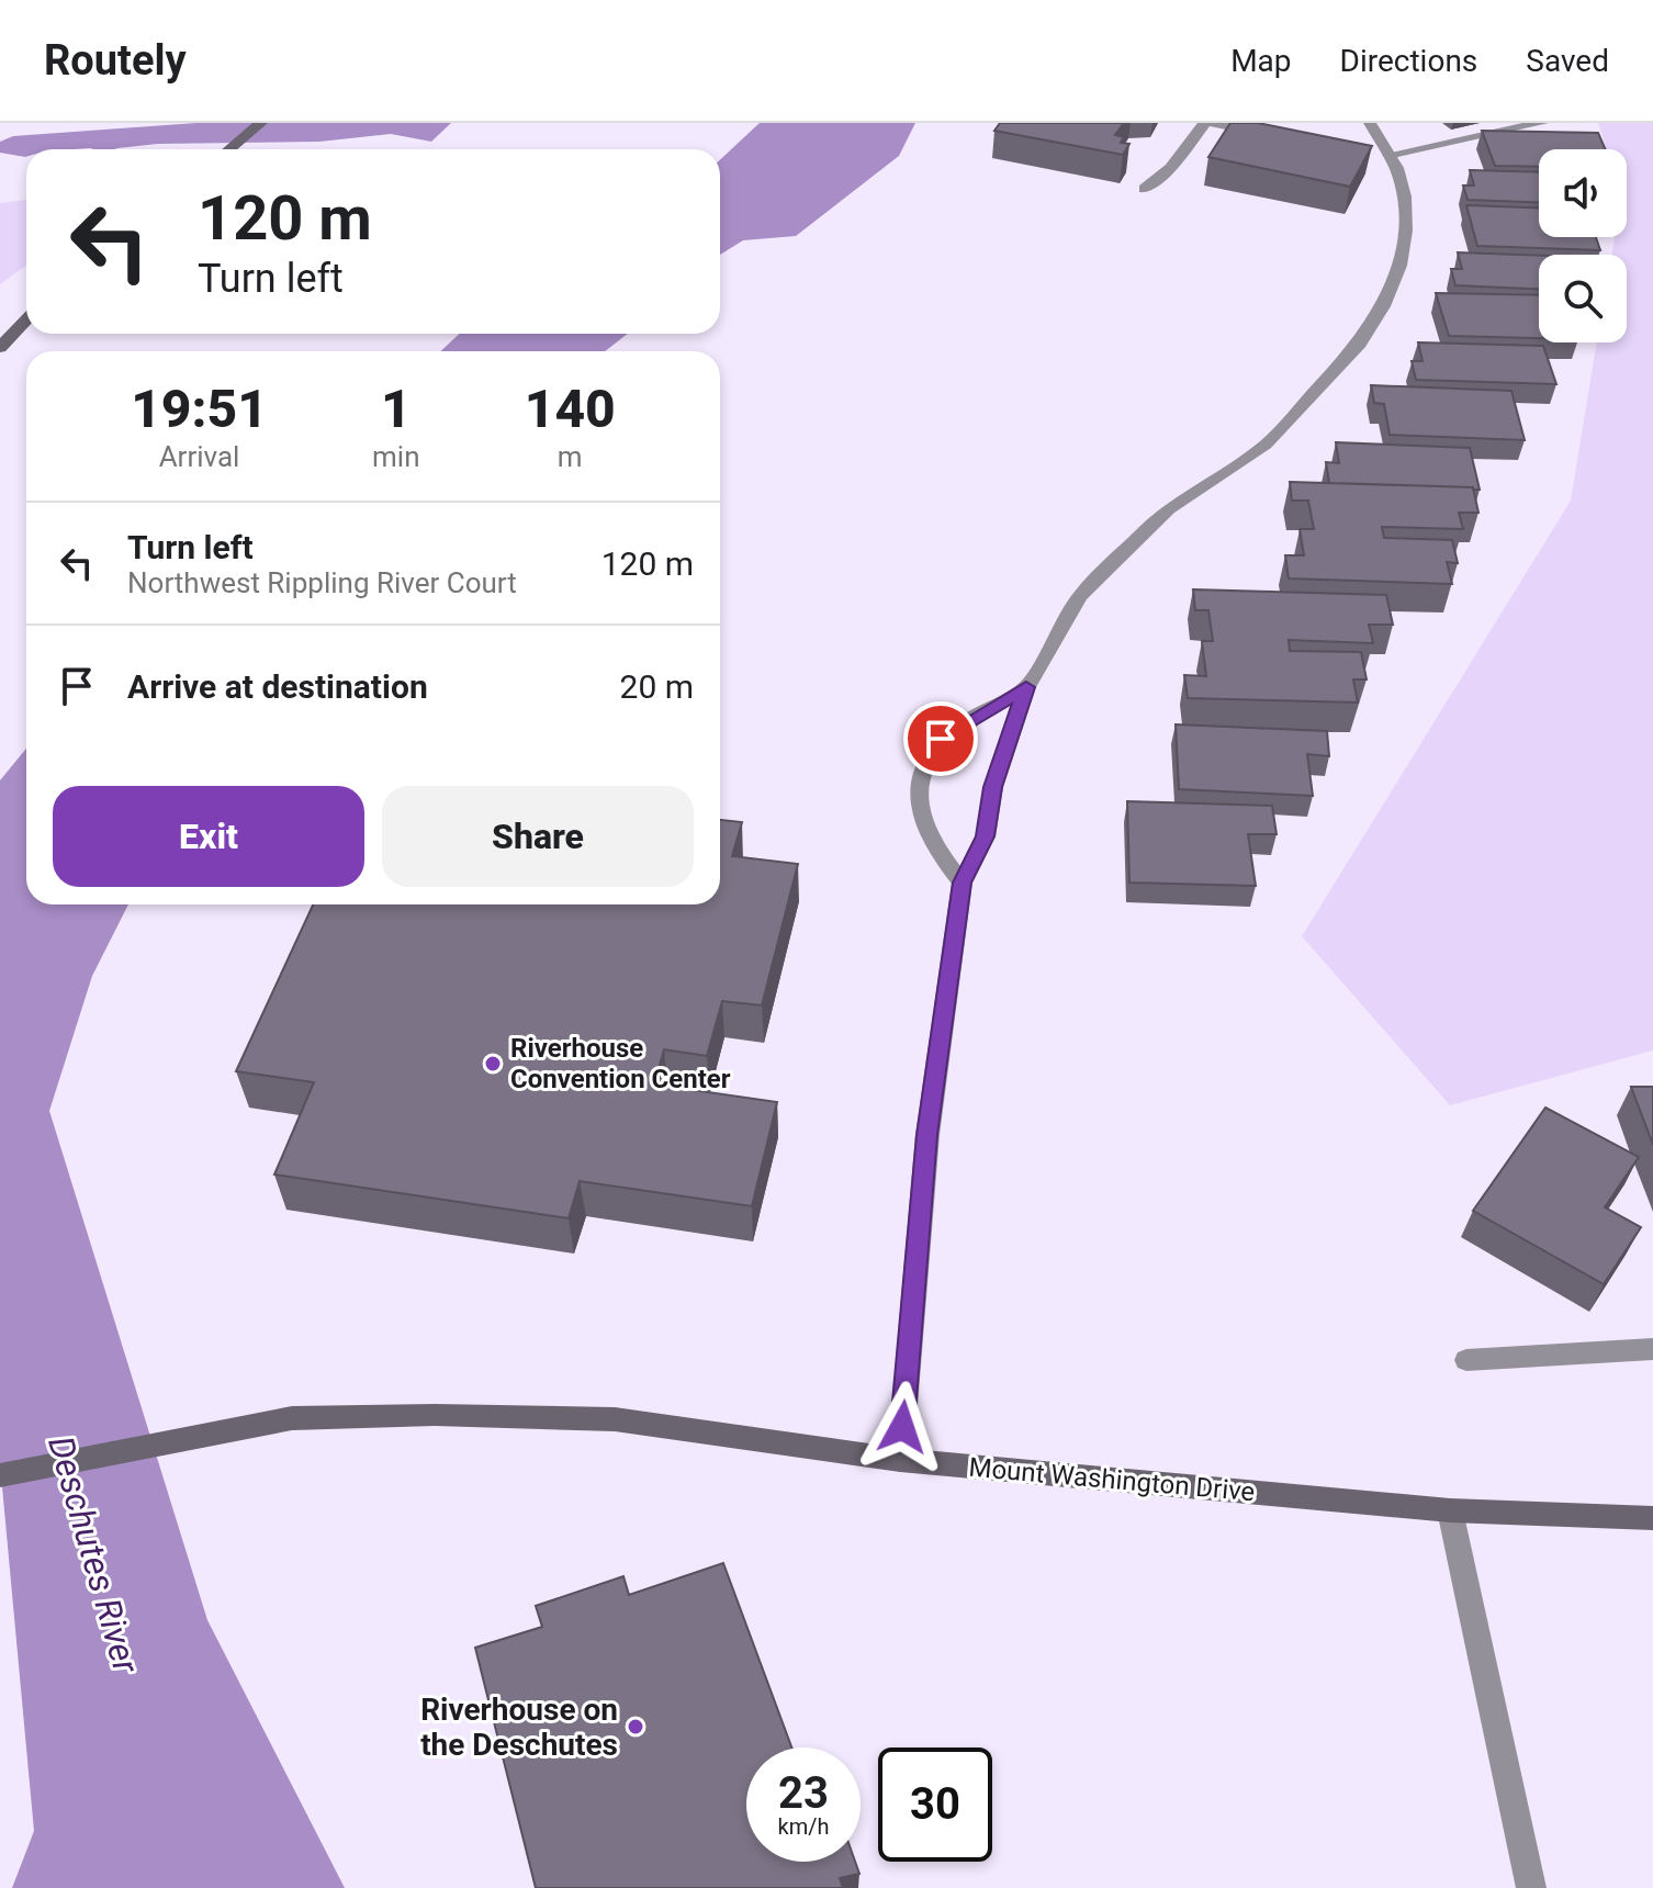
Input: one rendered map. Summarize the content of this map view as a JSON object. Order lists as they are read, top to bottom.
{
  "streets": {
    "main road": ["Mount Washington Drive"]
  },
  "water": ["Deschutes River"],
  "places": ["Riverhouse Convention Center", "Riverhouse on the Deschutes"],
  "page": {
    "header": "Routely",
    "nav": ["Map", "Directions", "Saved"],
    "turn": ["120 m", "Turn left"],
    "eta": [
      "19:51",
      "Arrival",
      "1",
      "min",
      "140",
      "m"
    ],
    "list": [
      {
        "name": "Turn left",
        "note": "Northwest Rippling River Court",
        "value": "120 m"
      },
      {
        "name": "Arrive at destination",
        "value": "20 m"
      }
    ],
    "buttons": ["Exit", "Share"],
    "speed": "23 km/h",
    "limit": "30"
  }
}
